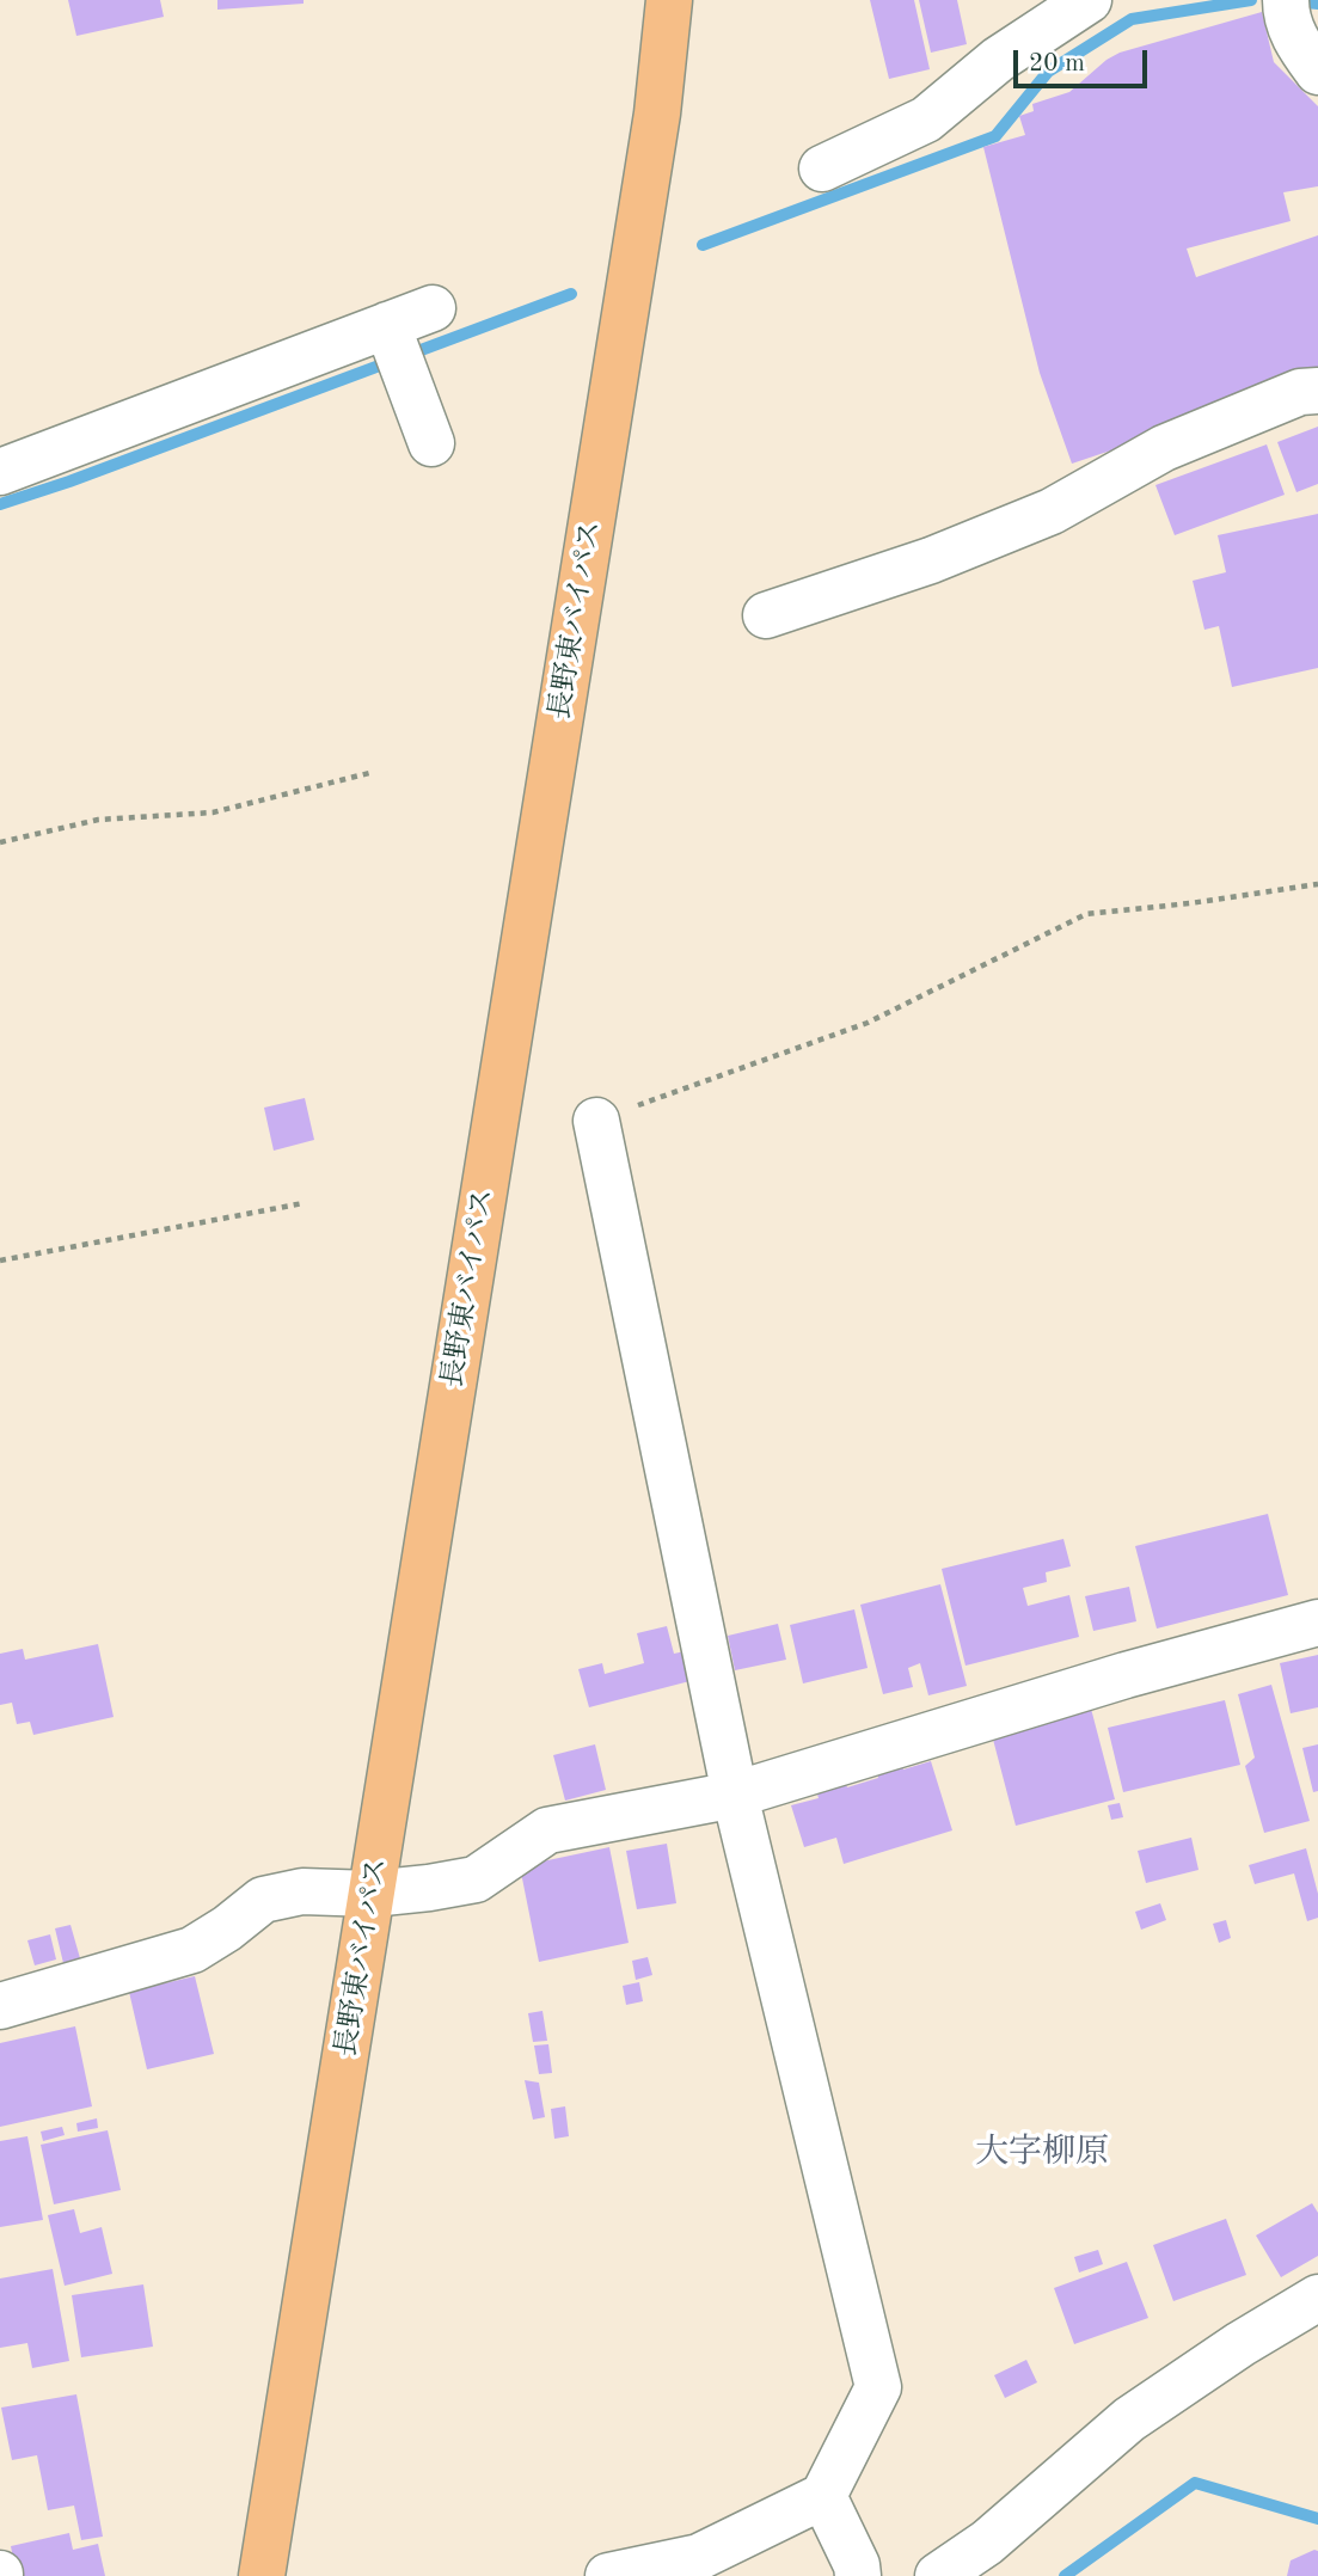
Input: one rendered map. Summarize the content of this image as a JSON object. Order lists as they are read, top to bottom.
{
  "streets": {
    "highway": ["長野東バイパス"]
  },
  "districts": ["大字柳原"],
  "scale_bar": "20 m"
}
